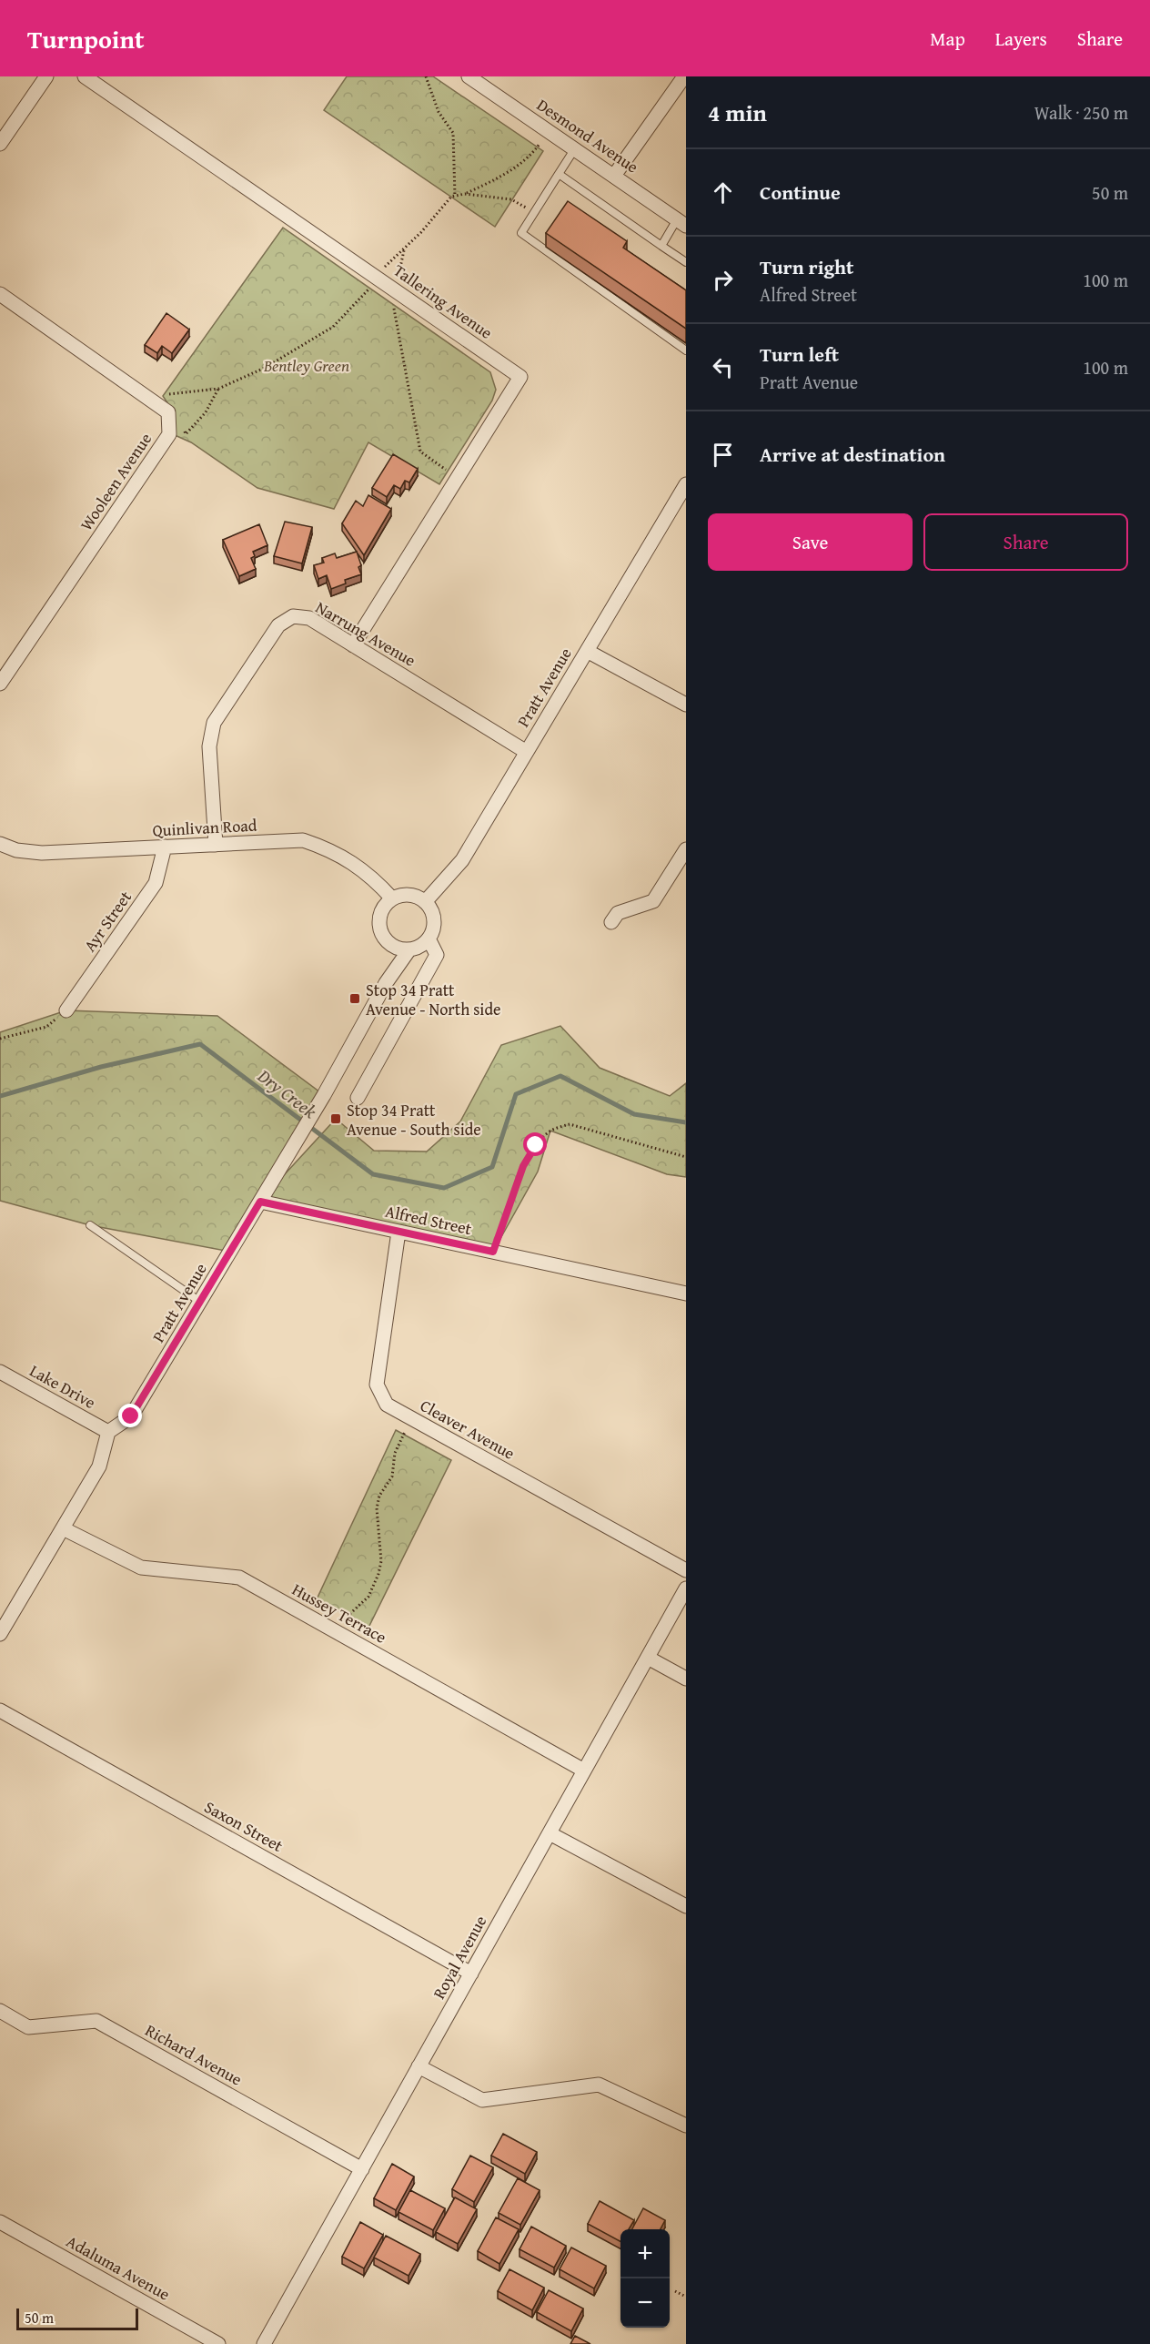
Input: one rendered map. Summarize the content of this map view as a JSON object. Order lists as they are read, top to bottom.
{
  "streets": {
    "street": [
      "Desmond Avenue",
      "Tallering Avenue",
      "Wooleen Avenue",
      "Narrung Avenue",
      "Pratt Avenue",
      "Quinlivan Road",
      "Ayr Street",
      "Alfred Street",
      "Lake Drive",
      "Cleaver Avenue",
      "Hussey Terrace",
      "Saxon Street",
      "Royal Avenue",
      "Richard Avenue",
      "Adaluma Avenue"
    ]
  },
  "crossings": [
    ["Tallering Avenue", "Narrung Avenue"],
    ["Narrung Avenue", "Pratt Avenue"],
    ["Narrung Avenue", "Quinlivan Road"],
    ["Pratt Avenue", "Quinlivan Road"],
    ["Pratt Avenue", "Alfred Street"],
    ["Pratt Avenue", "Lake Drive"],
    ["Quinlivan Road", "Ayr Street"],
    ["Alfred Street", "Cleaver Avenue"],
    ["Hussey Terrace", "Royal Avenue"],
    ["Saxon Street", "Royal Avenue"],
    ["Royal Avenue", "Richard Avenue"]
  ],
  "water": ["Dry Creek"],
  "parks": ["Bentley Green"],
  "places": {
    "transit": ["Stop 34 Pratt Avenue - North side", "Stop 34 Pratt Avenue - South side"]
  },
  "scale_bar": "50 m",
  "page": {
    "header": "Turnpoint",
    "nav": ["Map", "Layers", "Share"],
    "heading": ["4 min", "Walk · 250 m"],
    "list": [
      ["Continue", "50 m"],
      ["Turn right", "Alfred Street", "100 m"],
      ["Turn left", "Pratt Avenue", "100 m"],
      "Arrive at destination"
    ],
    "buttons": ["Save", "Share"],
    "map_buttons": ["+", "−"],
    "scale": "50 m"
  }
}
